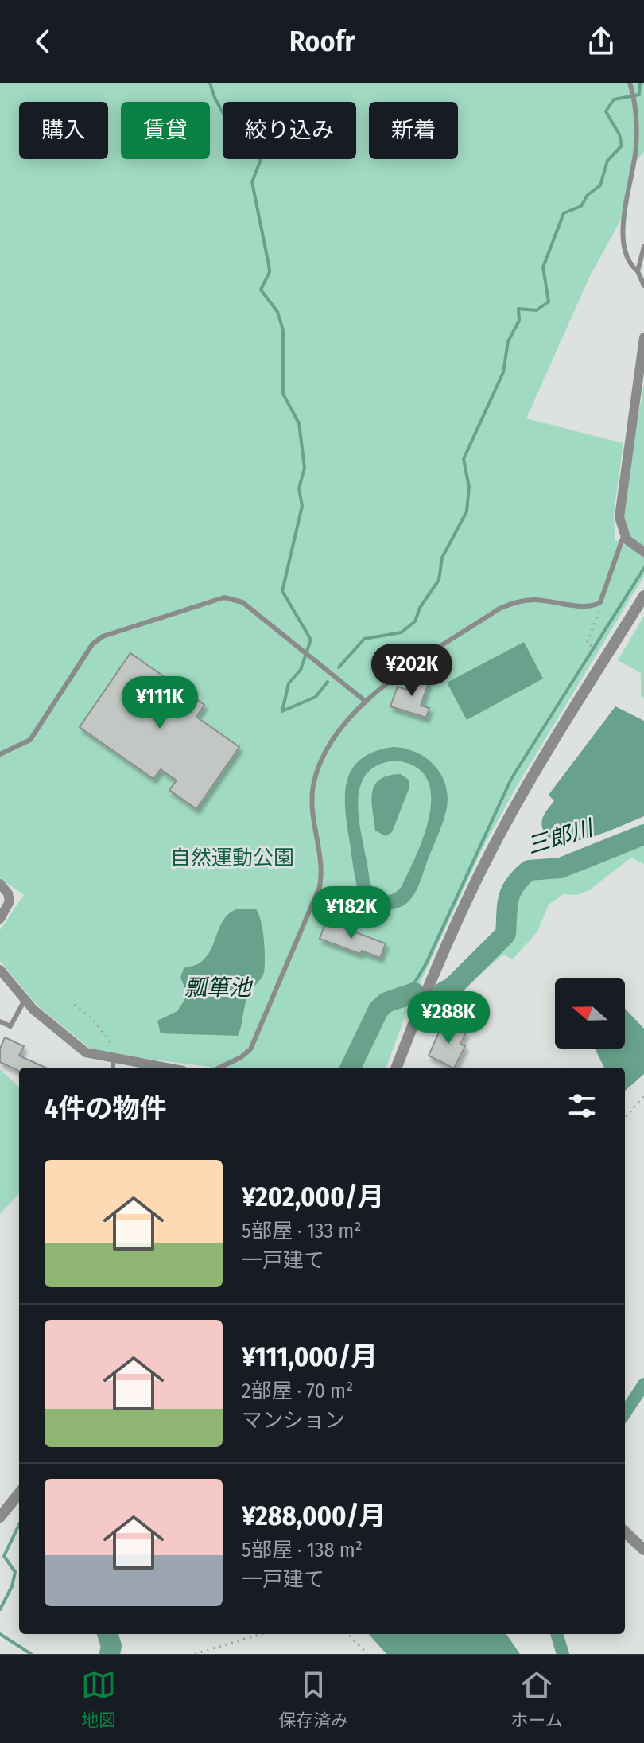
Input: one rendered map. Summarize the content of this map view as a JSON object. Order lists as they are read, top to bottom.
{
  "water": ["三郎川", "瓢箪池"],
  "parks": ["自然運動公園"],
  "north": "left",
  "page": {
    "header": "Roofr",
    "chip": [
      "購入",
      "賃貸",
      "絞り込み",
      "新着"
    ],
    "price": [
      "¥202K",
      "¥111K",
      "¥182K",
      "¥288K"
    ],
    "heading": "4件の物件",
    "list": [
      {
        "name": "¥202,000/月",
        "note": "5部屋 · 133 m² · 一戸建て"
      },
      {
        "name": "¥111,000/月",
        "note": "2部屋 · 70 m² · マンション"
      },
      {
        "name": "¥288,000/月",
        "note": "5部屋 · 138 m² · 一戸建て"
      }
    ],
    "tabs": ["地図", "保存済み", "ホーム"]
  }
}
